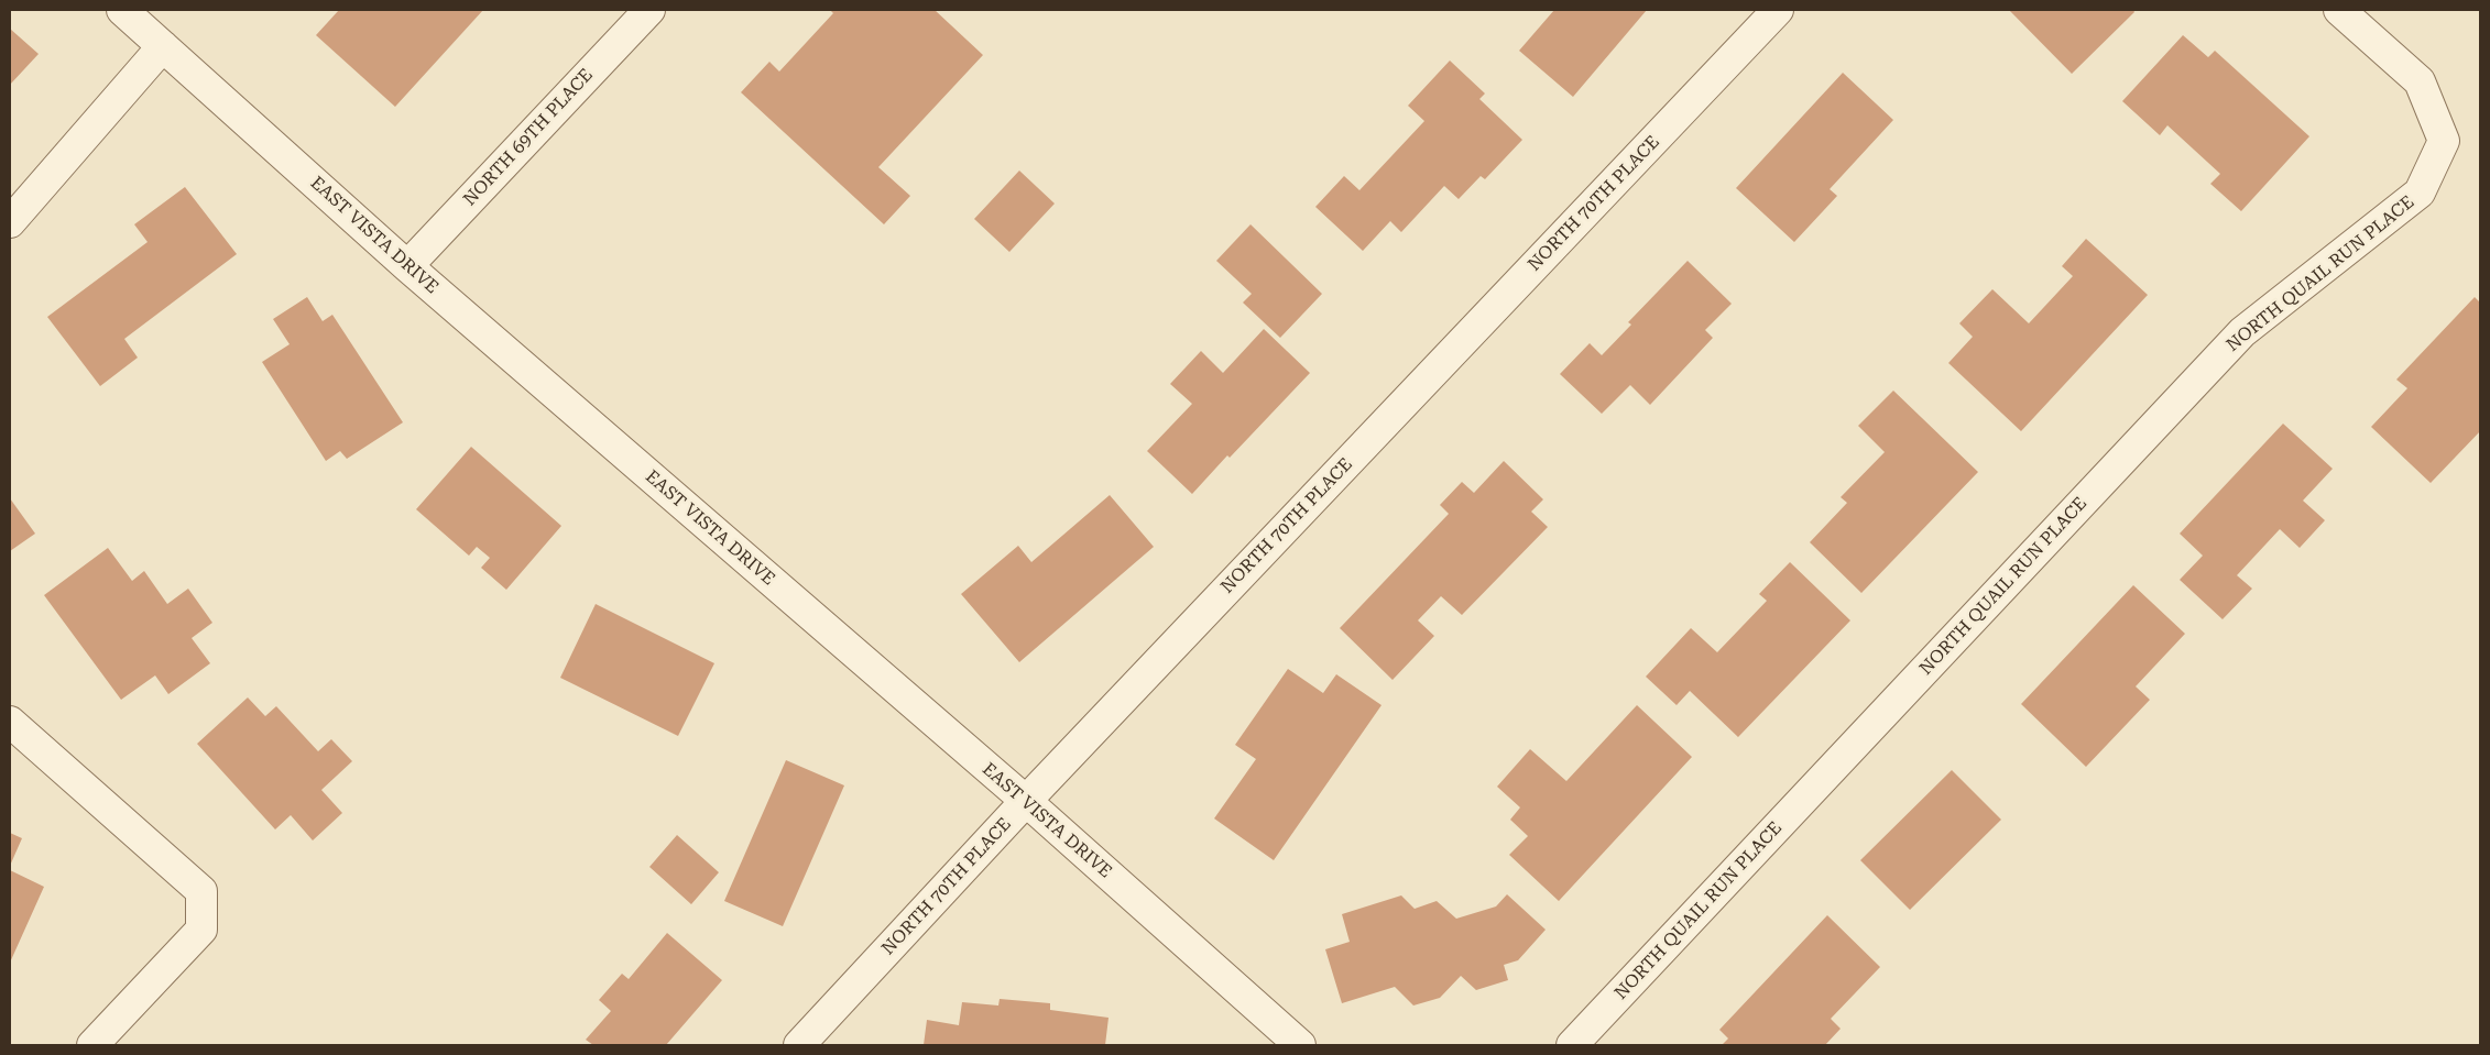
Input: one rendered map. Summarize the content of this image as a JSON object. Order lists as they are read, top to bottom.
{
  "streets": {
    "street": [
      "NORTH 69TH PLACE",
      "NORTH 70TH PLACE",
      "EAST VISTA DRIVE",
      "NORTH QUAIL RUN PLACE"
    ]
  },
  "crossings": [
    ["NORTH 69TH PLACE", "EAST VISTA DRIVE"],
    ["NORTH 70TH PLACE", "EAST VISTA DRIVE"]
  ]
}
